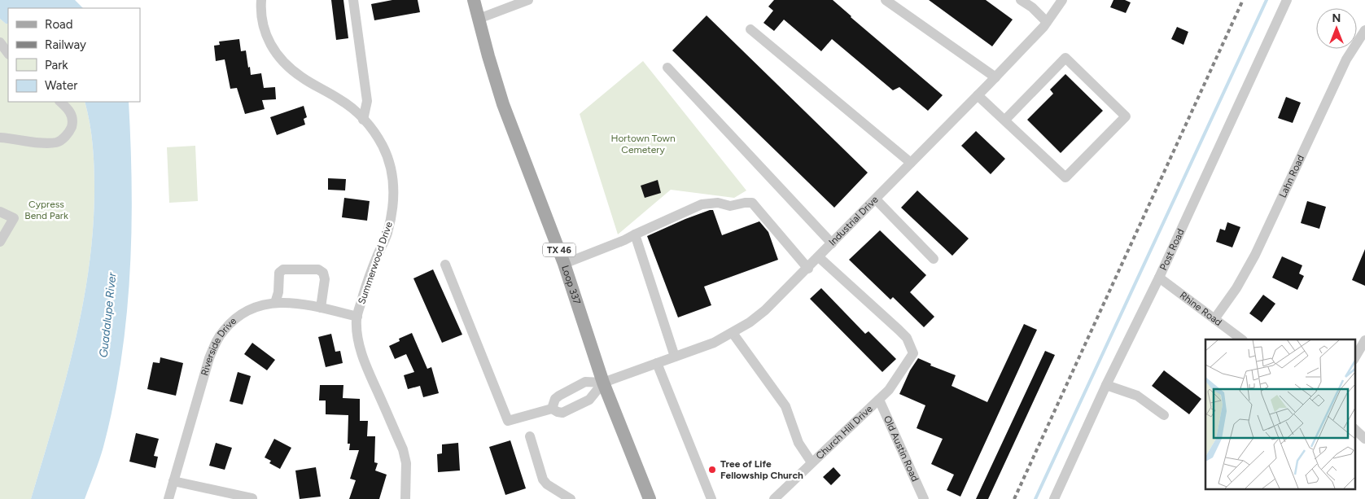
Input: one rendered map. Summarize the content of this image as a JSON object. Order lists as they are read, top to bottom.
{
  "streets": {
    "main road": ["TX 46", "Loop 337"],
    "street": [
      "Lahn Road",
      "Industrial Drive",
      "Post Road",
      "Summerwood Drive",
      "Rhine Road",
      "Riverside Drive",
      "Church Hill Drive",
      "Old Austin Road"
    ]
  },
  "crossings": [
    ["Lahn Road", "Rhine Road"],
    ["Industrial Drive", "Loop 337"],
    ["Industrial Drive", "Church Hill Drive"],
    ["Post Road", "Rhine Road"],
    ["Summerwood Drive", "Riverside Drive"],
    ["Church Hill Drive", "Old Austin Road"]
  ],
  "water": ["Guadalupe River"],
  "parks": ["Hortown Town Cemetery", "Cypress Bend Park"],
  "places": ["Tree of Life Fellowship Church"],
  "legend": [
    "Road",
    "Railway",
    "Park",
    "Water"
  ],
  "north": "top"
}
